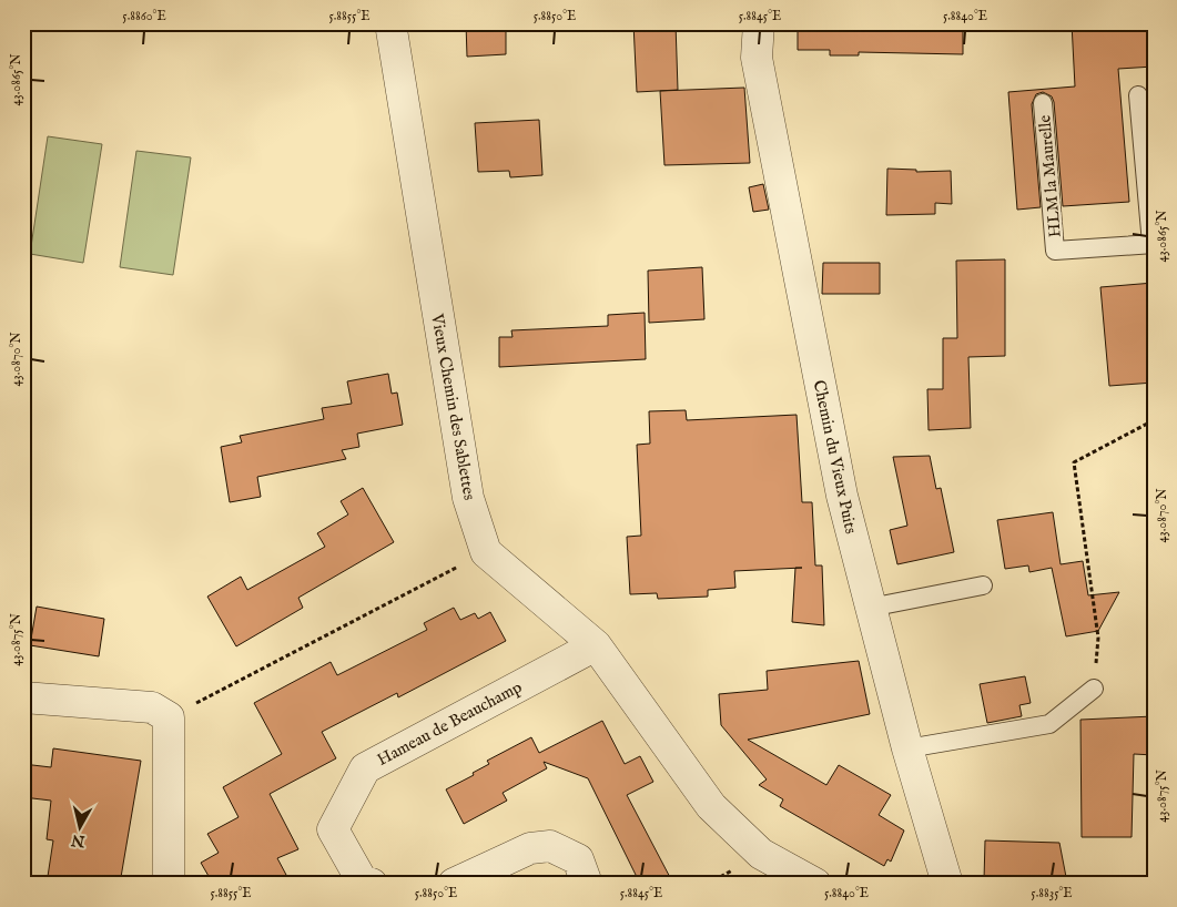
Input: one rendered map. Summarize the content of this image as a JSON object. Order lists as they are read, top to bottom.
{
  "streets": {
    "street": ["Vieux Chemin des Sablettes", "Chemin du Vieux Puits", "Hameau de Beauchamp"],
    "lane": ["HLM la Maurelle"]
  },
  "north": "bottom",
  "coordinates": [
    "5.8860°E",
    "5.8855°E",
    "5.8850°E",
    "5.8845°E",
    "5.8840°E",
    "43.0865°N",
    "43.0870°N",
    "43.0875°N",
    "5.8835°E"
  ]
}
